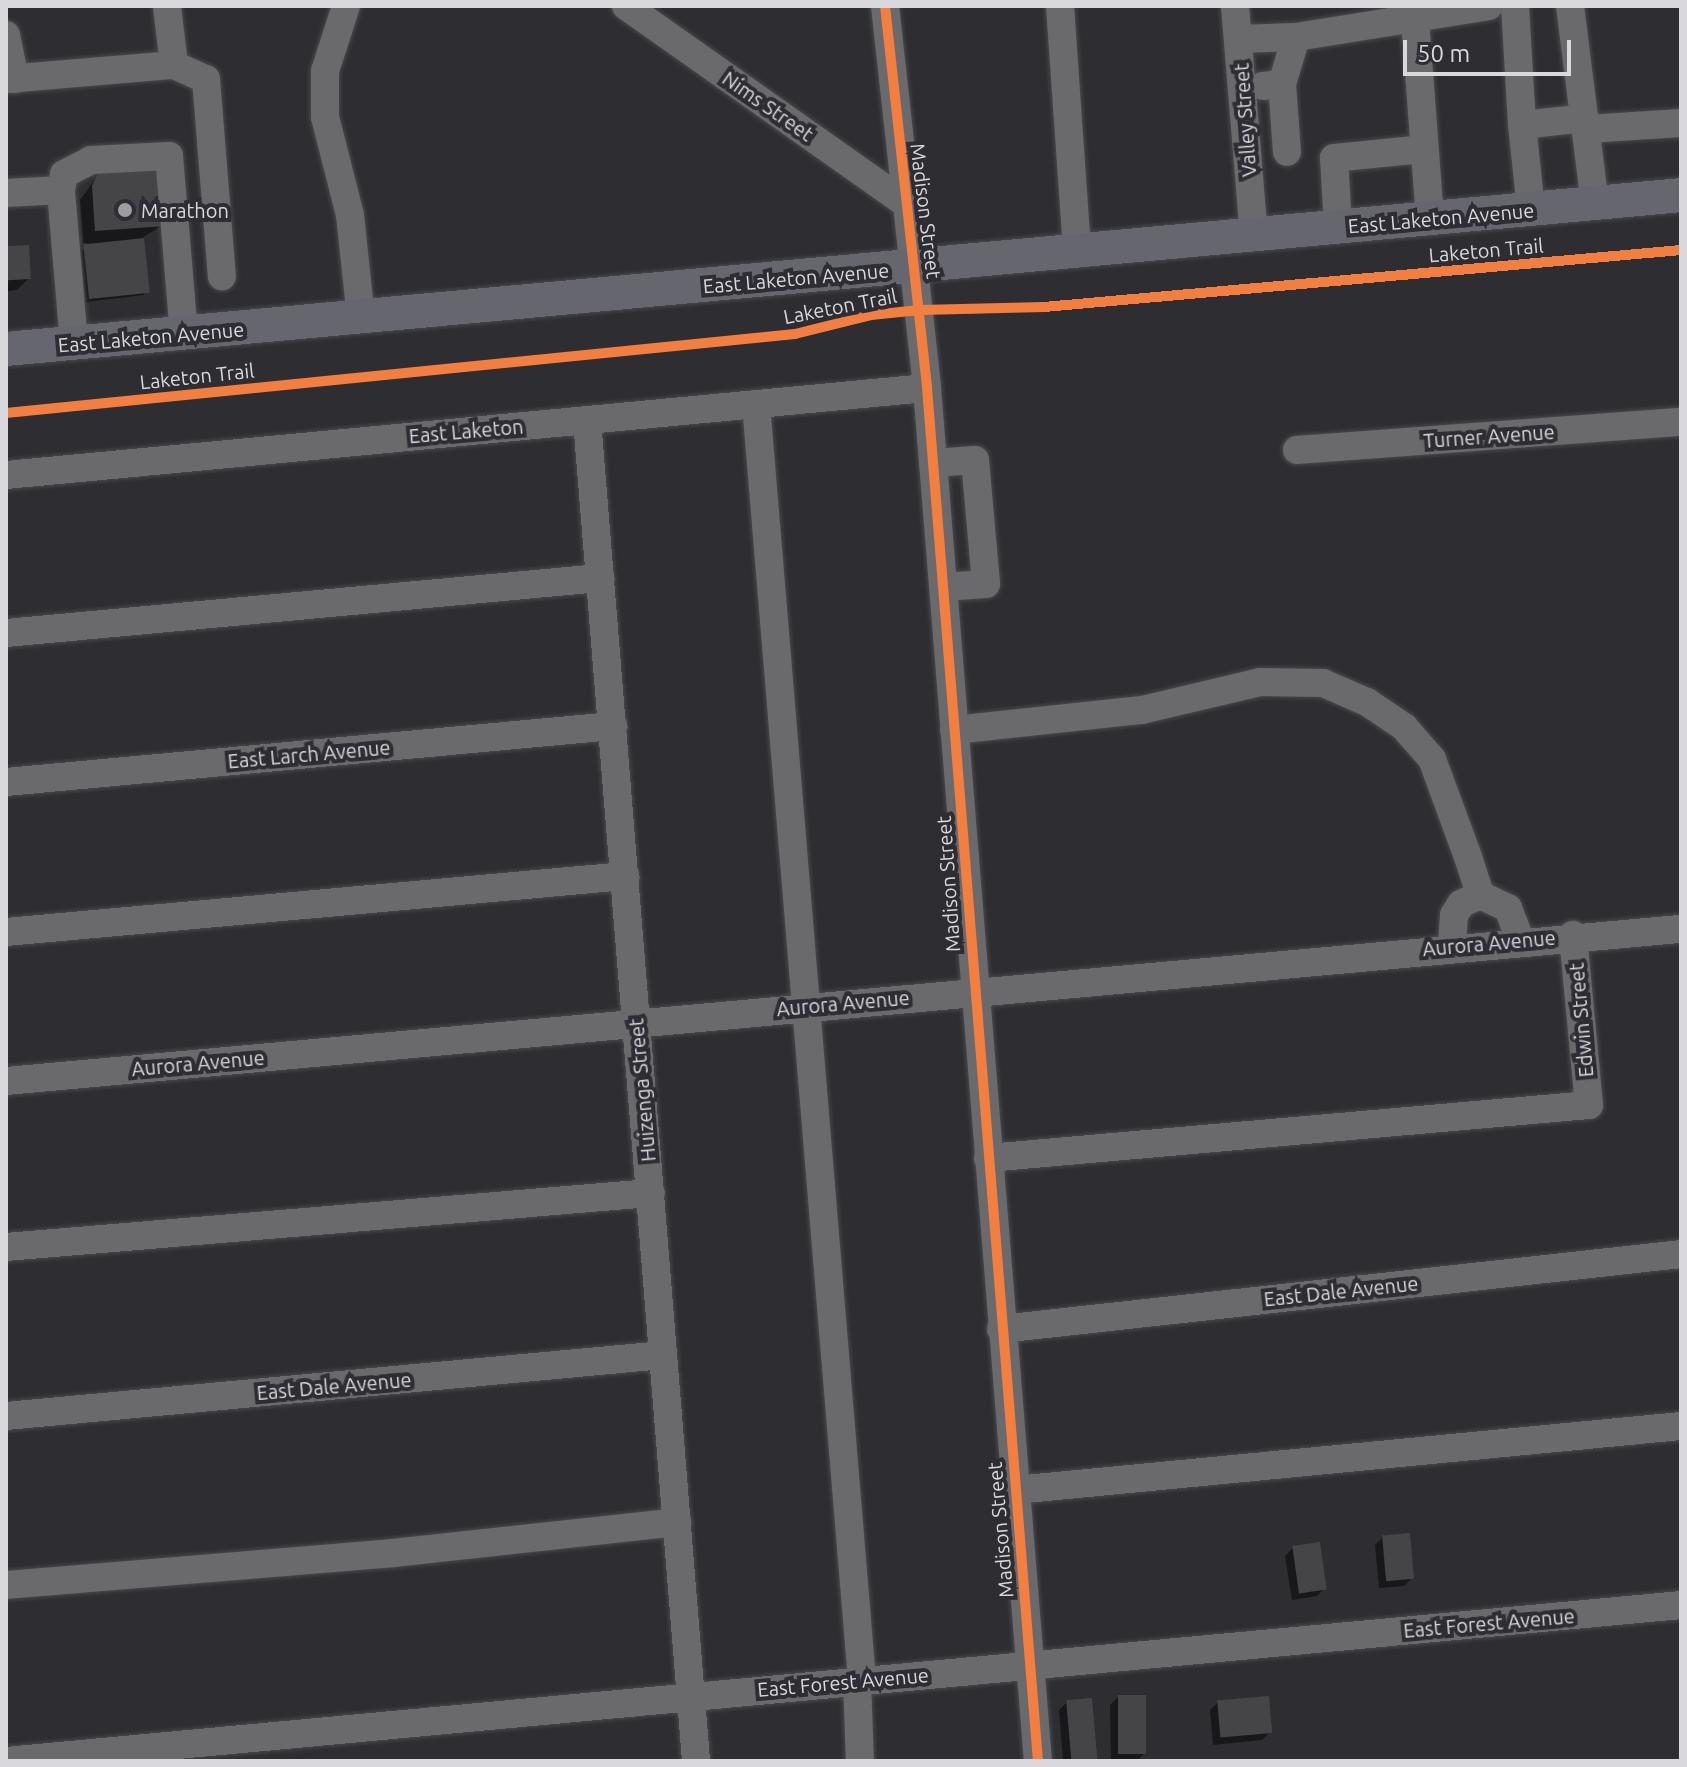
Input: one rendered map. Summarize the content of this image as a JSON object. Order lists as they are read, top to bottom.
{
  "streets": {
    "main road": ["East Laketon Avenue"],
    "street": [
      "Nims Street",
      "Valley Street",
      "Madison Street",
      "East Laketon",
      "Turner Avenue",
      "East Larch Avenue",
      "Aurora Avenue",
      "Edwin Street",
      "Huizenga Street",
      "East Dale Avenue",
      "East Forest Avenue"
    ],
    "cycle path": ["Laketon Trail"]
  },
  "crossings": [
    ["Nims Street", "Madison Street"],
    ["Valley Street", "East Laketon Avenue"],
    ["Madison Street", "East Laketon Avenue"],
    ["Madison Street", "East Laketon"],
    ["Madison Street", "Aurora Avenue"],
    ["Madison Street", "Edwin Street"],
    ["Madison Street", "East Dale Avenue"],
    ["Madison Street", "East Forest Avenue"],
    ["East Laketon", "Huizenga Street"],
    ["East Larch Avenue", "Huizenga Street"],
    ["Aurora Avenue", "Edwin Street"],
    ["Aurora Avenue", "Huizenga Street"],
    ["Huizenga Street", "East Dale Avenue"],
    ["Huizenga Street", "East Forest Avenue"]
  ],
  "places": ["Marathon"],
  "scale_bar": "50 m"
}
